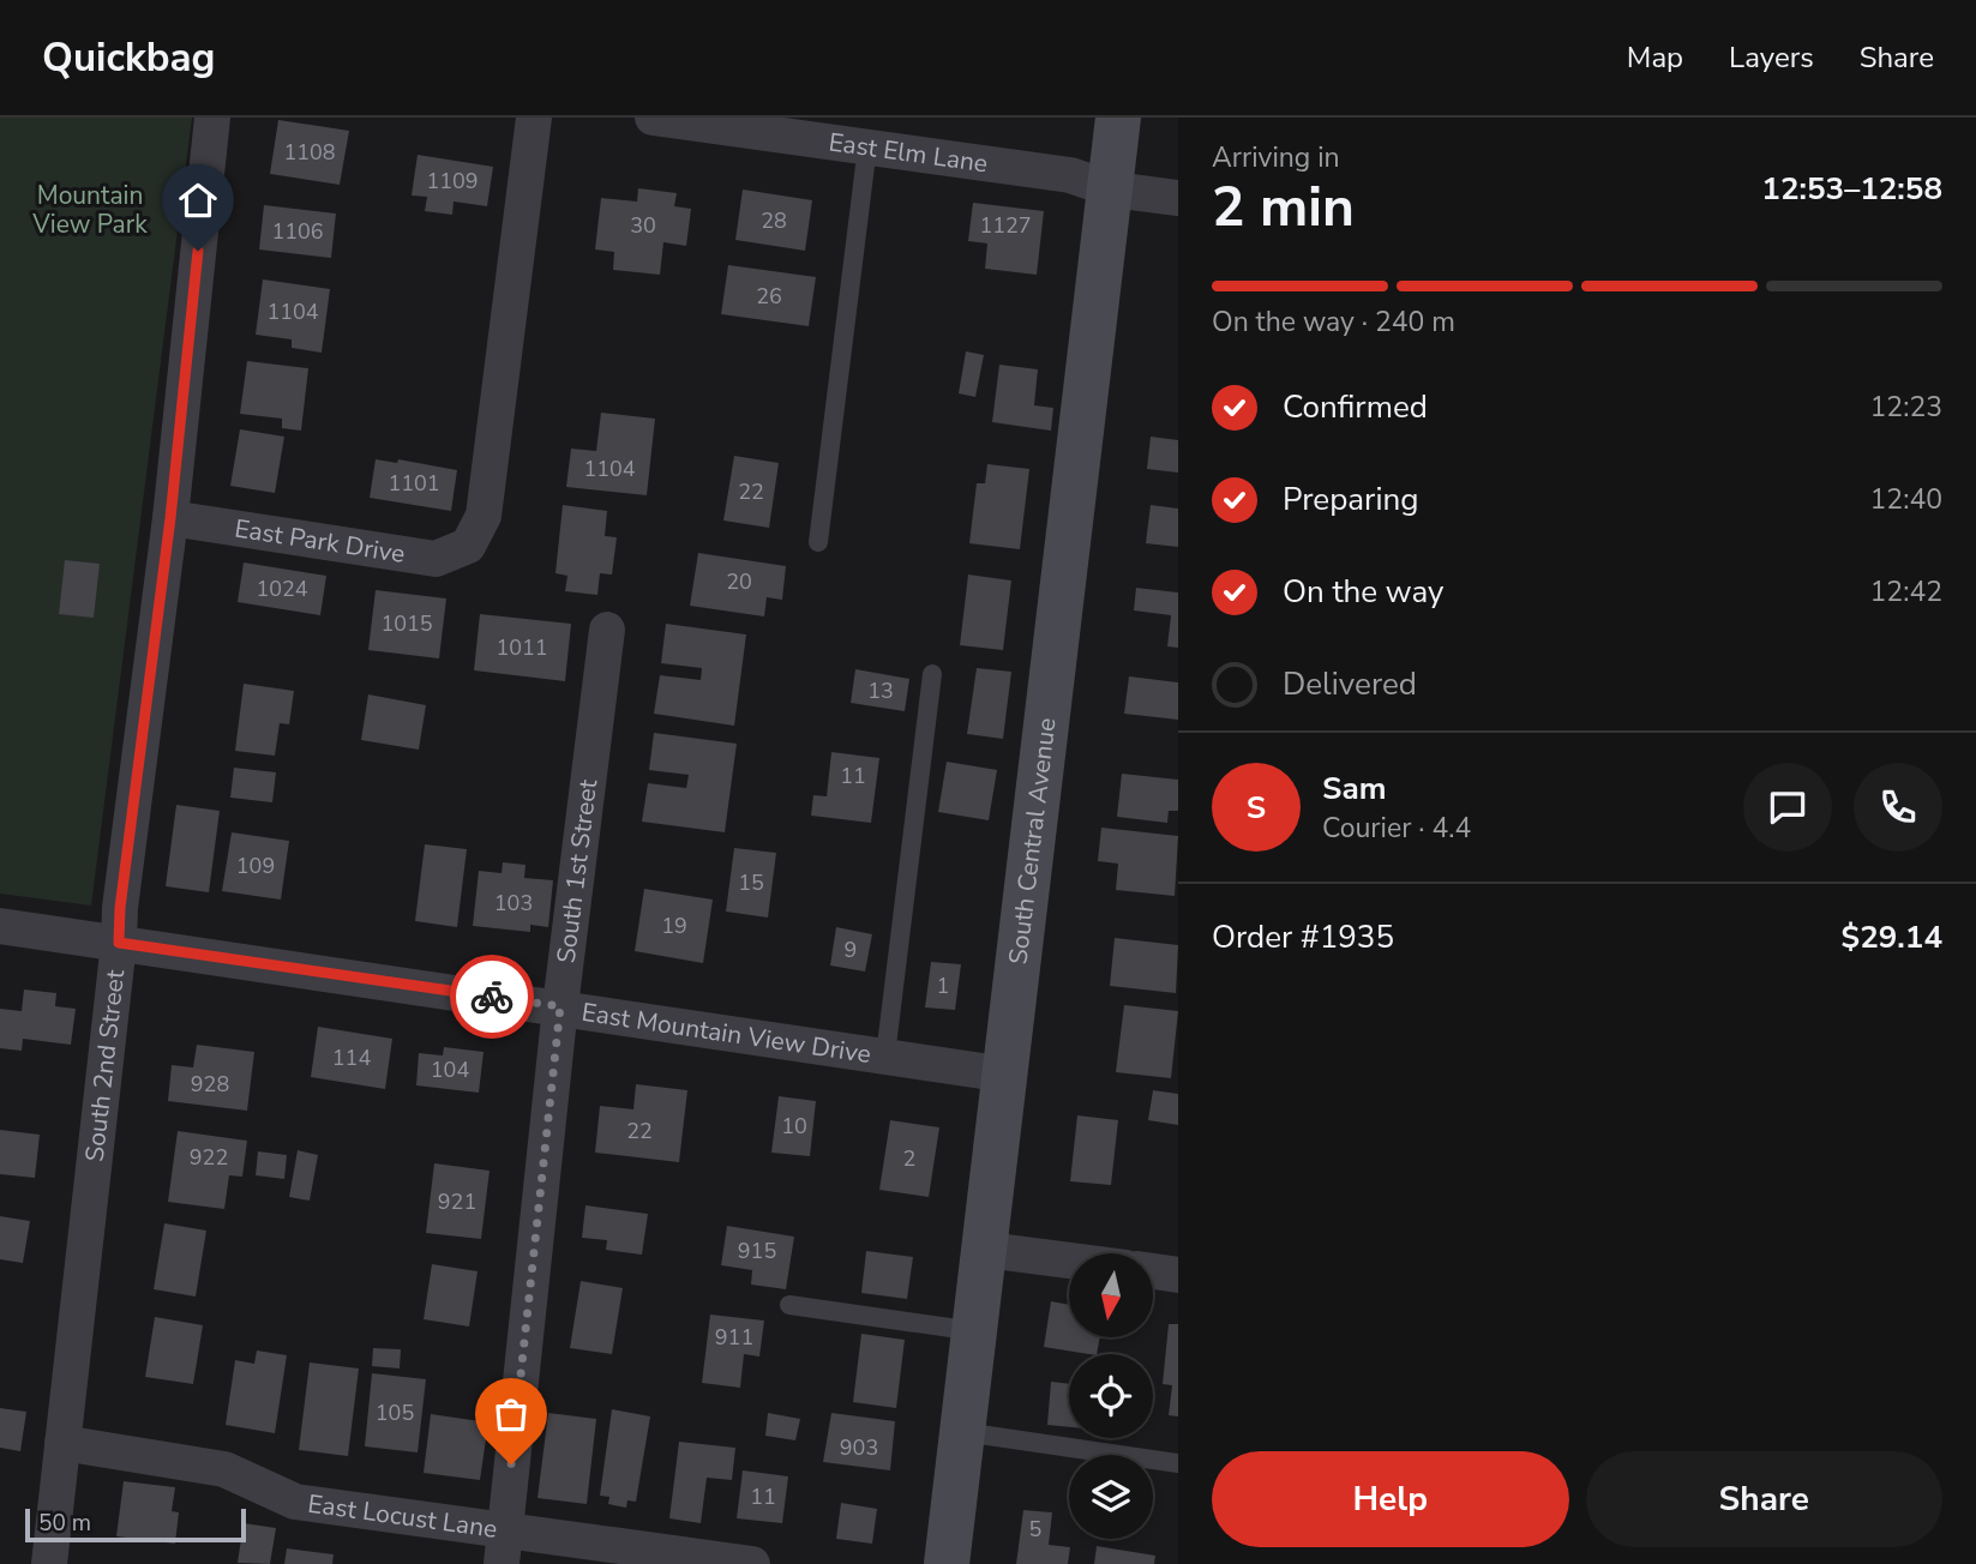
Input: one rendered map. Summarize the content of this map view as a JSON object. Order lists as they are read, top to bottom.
{
  "streets": {
    "street": [
      "East Elm Lane",
      "East Park Drive",
      "South Central Avenue",
      "South 1st Street",
      "East Mountain View Drive",
      "South 2nd Street",
      "East Locust Lane"
    ]
  },
  "crossings": [
    ["East Elm Lane", "South Central Avenue"],
    ["East Park Drive", "South 2nd Street"],
    ["South Central Avenue", "East Mountain View Drive"],
    ["South 1st Street", "East Mountain View Drive"],
    ["South 1st Street", "East Locust Lane"],
    ["East Mountain View Drive", "South 2nd Street"],
    ["South 2nd Street", "East Locust Lane"]
  ],
  "parks": ["Mountain View Park"],
  "house_numbers": [
    "1108",
    "1109",
    "28",
    "30",
    "1127",
    "1106",
    "26",
    "1104",
    "1104",
    "1101",
    "22",
    "20",
    "1024",
    "1015",
    "1011",
    "13",
    "11",
    "109",
    "15",
    "103",
    "19",
    "9",
    "1",
    "114",
    "104",
    "928",
    "10",
    "22",
    "922",
    "2",
    "921",
    "915",
    "911",
    "105",
    "903",
    "11",
    "5"
  ],
  "scale_bar": "50 m",
  "north": "bottom",
  "page": {
    "header": "Quickbag",
    "nav": ["Map", "Layers", "Share"],
    "heading": ["2 min", "Arriving in", "12:53–12:58"],
    "panel": [
      "Sam",
      "Courier · 4.4",
      "Order #1935",
      "$29.14"
    ],
    "bar": "On the way · 240 m",
    "list": [
      ["Confirmed", "12:23"],
      ["Preparing", "12:40"],
      ["On the way", "12:42"],
      "Delivered"
    ],
    "round": "S",
    "buttons": ["Help", "Share"],
    "scale": "50 m"
  }
}
